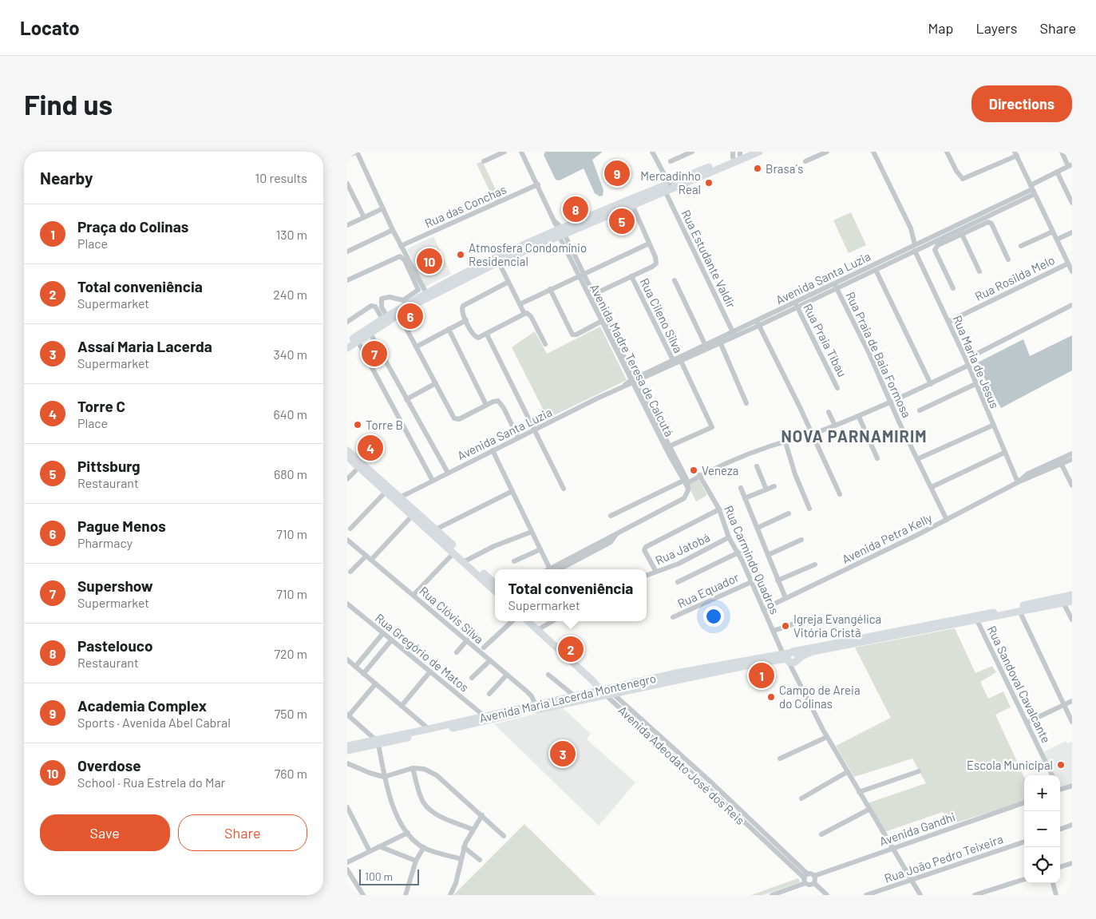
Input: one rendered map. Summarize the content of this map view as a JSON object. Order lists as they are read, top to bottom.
{
  "streets": {
    "main road": ["Avenida Maria Lacerda Montenegro", "Avenida Adeodato José dos Reis"],
    "street": [
      "Rua das Conchas",
      "Rua Estudante Valdir",
      "Avenida Santa Luzia",
      "Rua Rosilda Melo",
      "Rua Cileno Silva",
      "Rua Praia Tibau",
      "Rua Praia de Baia Formosa",
      "Avenida Madre Teresa de Calcutá",
      "Rua Maria de Jesus",
      "Avenida Petra Kelly",
      "Rua Jatobá",
      "Rua Carmindo Quadros",
      "Rua Equador",
      "Rua Clóvis Silva",
      "Rua Gregório de Matos",
      "Rua Sandoval Cavalcante",
      "Avenida Gandhi",
      "Rua João Pedro Teixeira"
    ]
  },
  "crossings": [
    ["Rua das Conchas", "Avenida Madre Teresa de Calcutá"],
    ["Rua Estudante Valdir", "Avenida Santa Luzia"],
    ["Avenida Santa Luzia", "Rua Cileno Silva"],
    ["Avenida Santa Luzia", "Rua Praia Tibau"],
    ["Avenida Santa Luzia", "Rua Praia de Baia Formosa"],
    ["Avenida Santa Luzia", "Avenida Madre Teresa de Calcutá"],
    ["Avenida Santa Luzia", "Rua Maria de Jesus"],
    ["Rua Rosilda Melo", "Rua Maria de Jesus"],
    ["Rua Praia de Baia Formosa", "Avenida Petra Kelly"],
    ["Rua Maria de Jesus", "Avenida Petra Kelly"],
    ["Avenida Petra Kelly", "Rua Carmindo Quadros"],
    ["Rua Jatobá", "Rua Carmindo Quadros"],
    ["Rua Carmindo Quadros", "Rua Equador"],
    ["Rua Carmindo Quadros", "Avenida Maria Lacerda Montenegro"],
    ["Rua Carmindo Quadros", "Avenida Gandhi"],
    ["Rua Carmindo Quadros", "Rua João Pedro Teixeira"],
    ["Rua Clóvis Silva", "Avenida Maria Lacerda Montenegro"],
    ["Rua Gregório de Matos", "Avenida Maria Lacerda Montenegro"],
    ["Rua Sandoval Cavalcante", "Avenida Maria Lacerda Montenegro"],
    ["Avenida Maria Lacerda Montenegro", "Avenida Adeodato José dos Reis"]
  ],
  "districts": ["NOVA PARNAMIRIM"],
  "places": [
    "Brasa´s",
    "Mercadinho Real",
    "Atmosfera Condomínio Residencial",
    "Torre B",
    "Veneza",
    "Igreja Evangélica Vitória Cristã",
    "Campo de Areia do Colinas",
    "Escola Municipal"
  ],
  "scale_bar": "100 m",
  "page": {
    "header": "Locato",
    "nav": ["Map", "Layers", "Share"],
    "buttons": [
      "Directions",
      ["Save", "Share"]
    ],
    "title": "Find us",
    "heading": ["Nearby", "10 results"],
    "pins": [
      "9",
      "8",
      "5",
      "10",
      "6",
      "7",
      "4",
      "2",
      "1",
      "3"
    ],
    "list": [
      {
        "mark": "1",
        "name": "Praça do Colinas",
        "note": "Place",
        "value": "130 m"
      },
      {
        "mark": "2",
        "name": "Total conveniência",
        "note": "Supermarket",
        "value": "240 m"
      },
      {
        "mark": "3",
        "name": "Assaí Maria Lacerda",
        "note": "Supermarket",
        "value": "340 m"
      },
      {
        "mark": "4",
        "name": "Torre C",
        "note": "Place",
        "value": "640 m"
      },
      {
        "mark": "5",
        "name": "Pittsburg",
        "note": "Restaurant",
        "value": "680 m"
      },
      {
        "mark": "6",
        "name": "Pague Menos",
        "note": "Pharmacy",
        "value": "710 m"
      },
      {
        "mark": "7",
        "name": "Supershow",
        "note": "Supermarket",
        "value": "710 m"
      },
      {
        "mark": "8",
        "name": "Pastelouco",
        "note": "Restaurant",
        "value": "720 m"
      },
      {
        "mark": "9",
        "name": "Academia Complex",
        "note": "Sports · Avenida Abel Cabral",
        "value": "750 m"
      },
      {
        "mark": "10",
        "name": "Overdose",
        "note": "School · Rua Estrela do Mar",
        "value": "760 m"
      }
    ],
    "popup": ["Total conveniência", "Supermarket"],
    "map_buttons": ["+", "−"],
    "scale": "100 m"
  }
}
